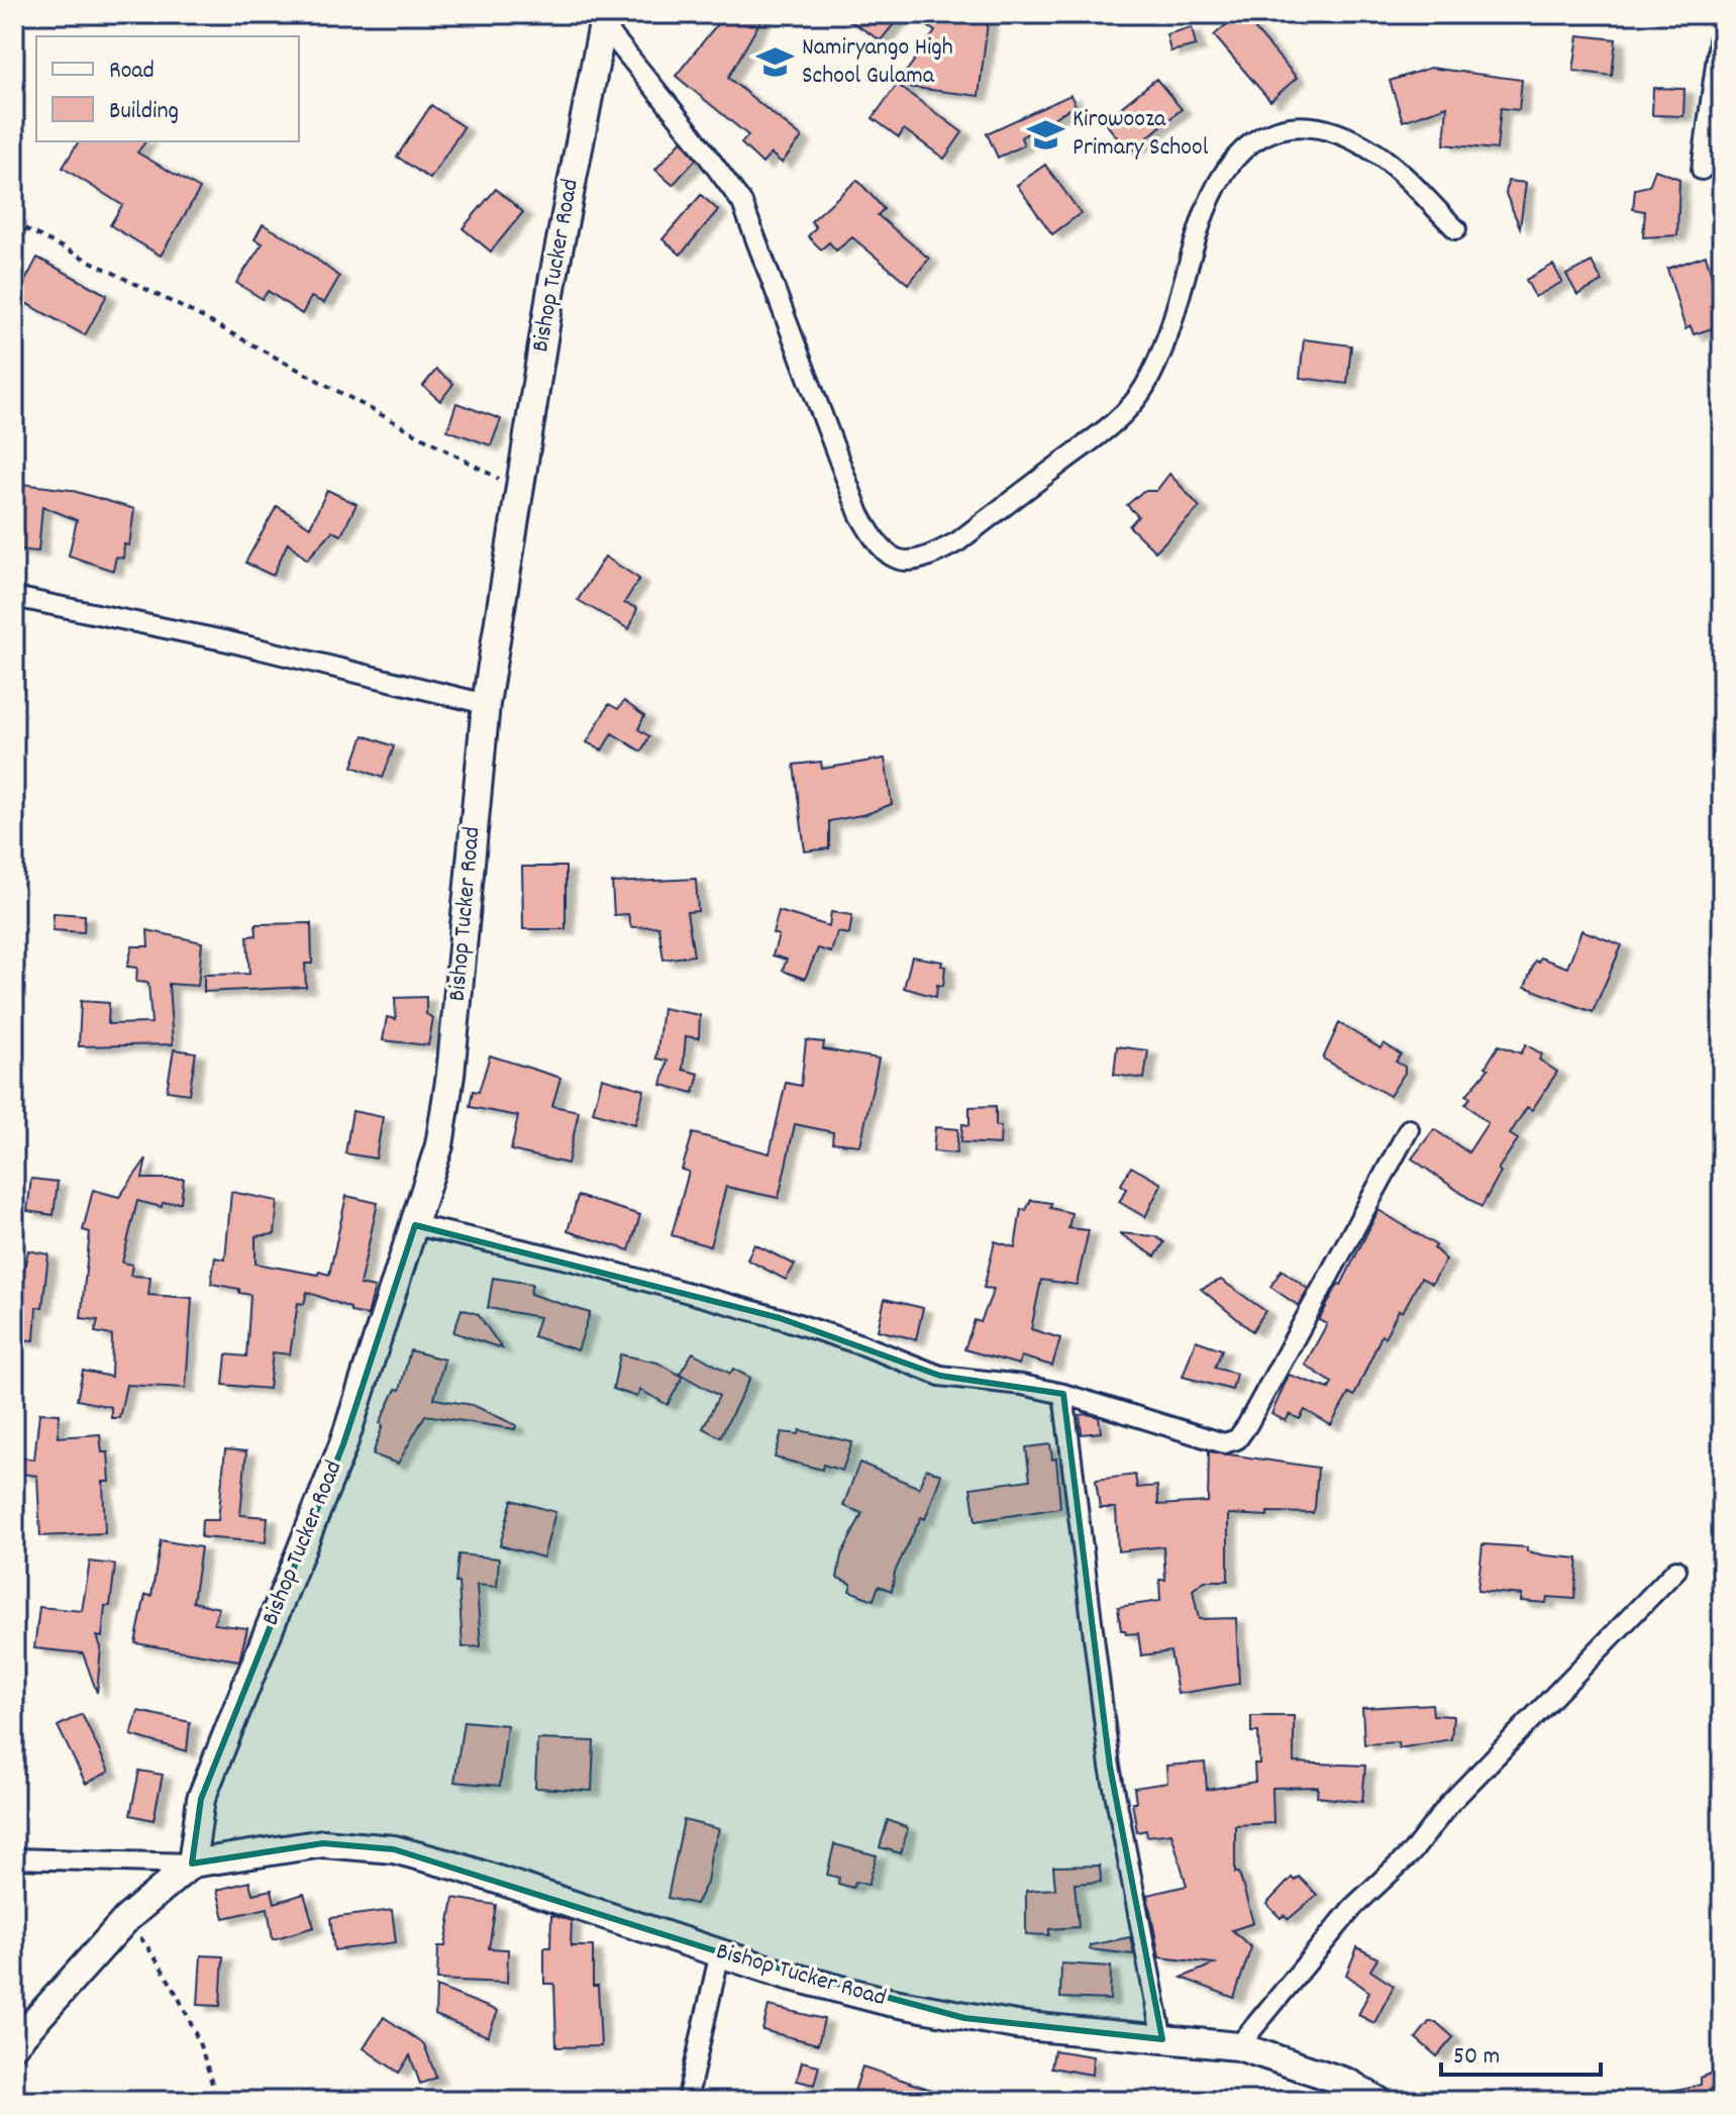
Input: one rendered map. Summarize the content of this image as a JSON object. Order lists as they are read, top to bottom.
{
  "streets": {
    "main road": ["Bishop Tucker Road"]
  },
  "places": {
    "school or university": ["Namiryango High School Gulama", "Kirowooza Primary School"]
  },
  "legend": ["Road", "Building"],
  "scale_bar": "50 m"
}
